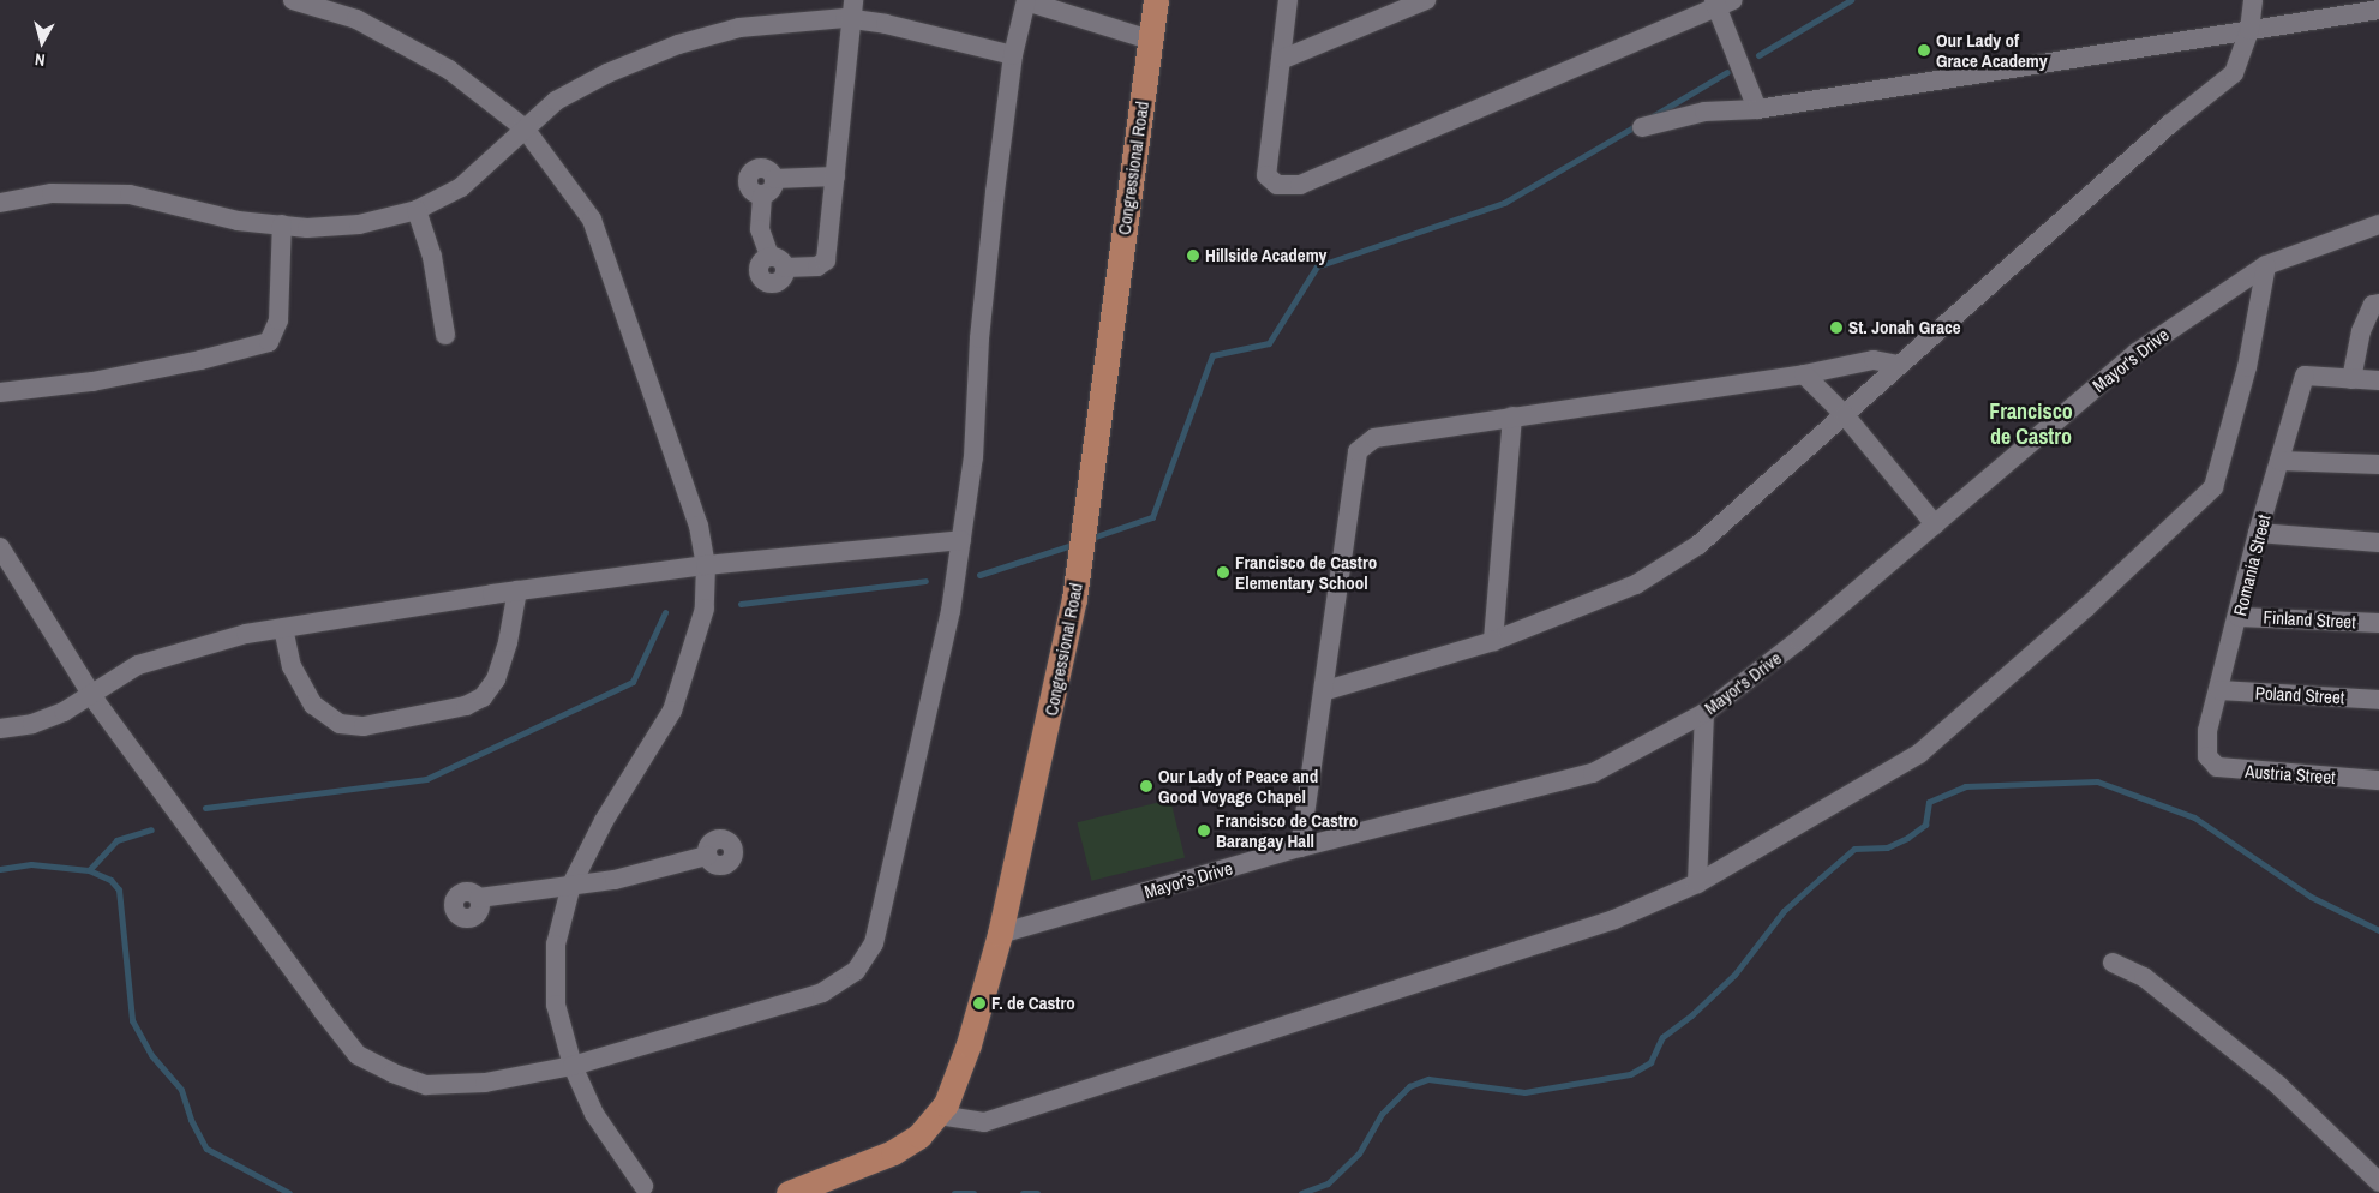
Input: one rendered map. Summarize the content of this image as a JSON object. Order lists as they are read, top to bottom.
{
  "streets": {
    "main road": ["Congressional Road"],
    "street": [
      "Mayor's Drive",
      "Romania Street",
      "Finland Street",
      "Poland Street",
      "Austria Street"
    ]
  },
  "crossings": [
    ["Congressional Road", "Mayor's Drive"],
    ["Romania Street", "Finland Street"],
    ["Romania Street", "Poland Street"],
    ["Romania Street", "Austria Street"]
  ],
  "districts": ["Francisco de Castro"],
  "places": [
    "Our Lady of Grace Academy",
    "Hillside Academy",
    "St. Jonah Grace",
    "Francisco de Castro Elementary School",
    "Our Lady of Peace and Good Voyage Chapel",
    "Francisco de Castro Barangay Hall",
    "F. de Castro"
  ],
  "north": "bottom"
}
